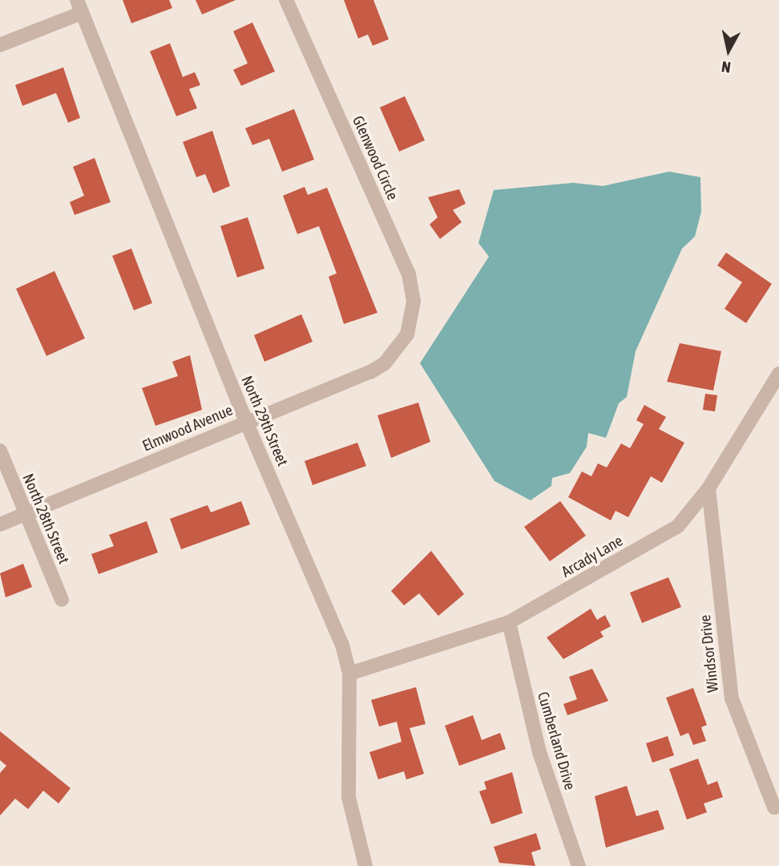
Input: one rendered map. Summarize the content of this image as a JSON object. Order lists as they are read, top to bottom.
{
  "streets": {
    "street": [
      "Glenwood Circle",
      "North 29th Street",
      "Elmwood Avenue",
      "North 28th Street",
      "Arcady Lane",
      "Windsor Drive",
      "Cumberland Drive"
    ]
  },
  "crossings": [
    ["Glenwood Circle", "Elmwood Avenue"],
    ["North 29th Street", "Elmwood Avenue"],
    ["North 29th Street", "Arcady Lane"],
    ["Elmwood Avenue", "North 28th Street"],
    ["Arcady Lane", "Windsor Drive"],
    ["Arcady Lane", "Cumberland Drive"]
  ],
  "north": "bottom"
}
